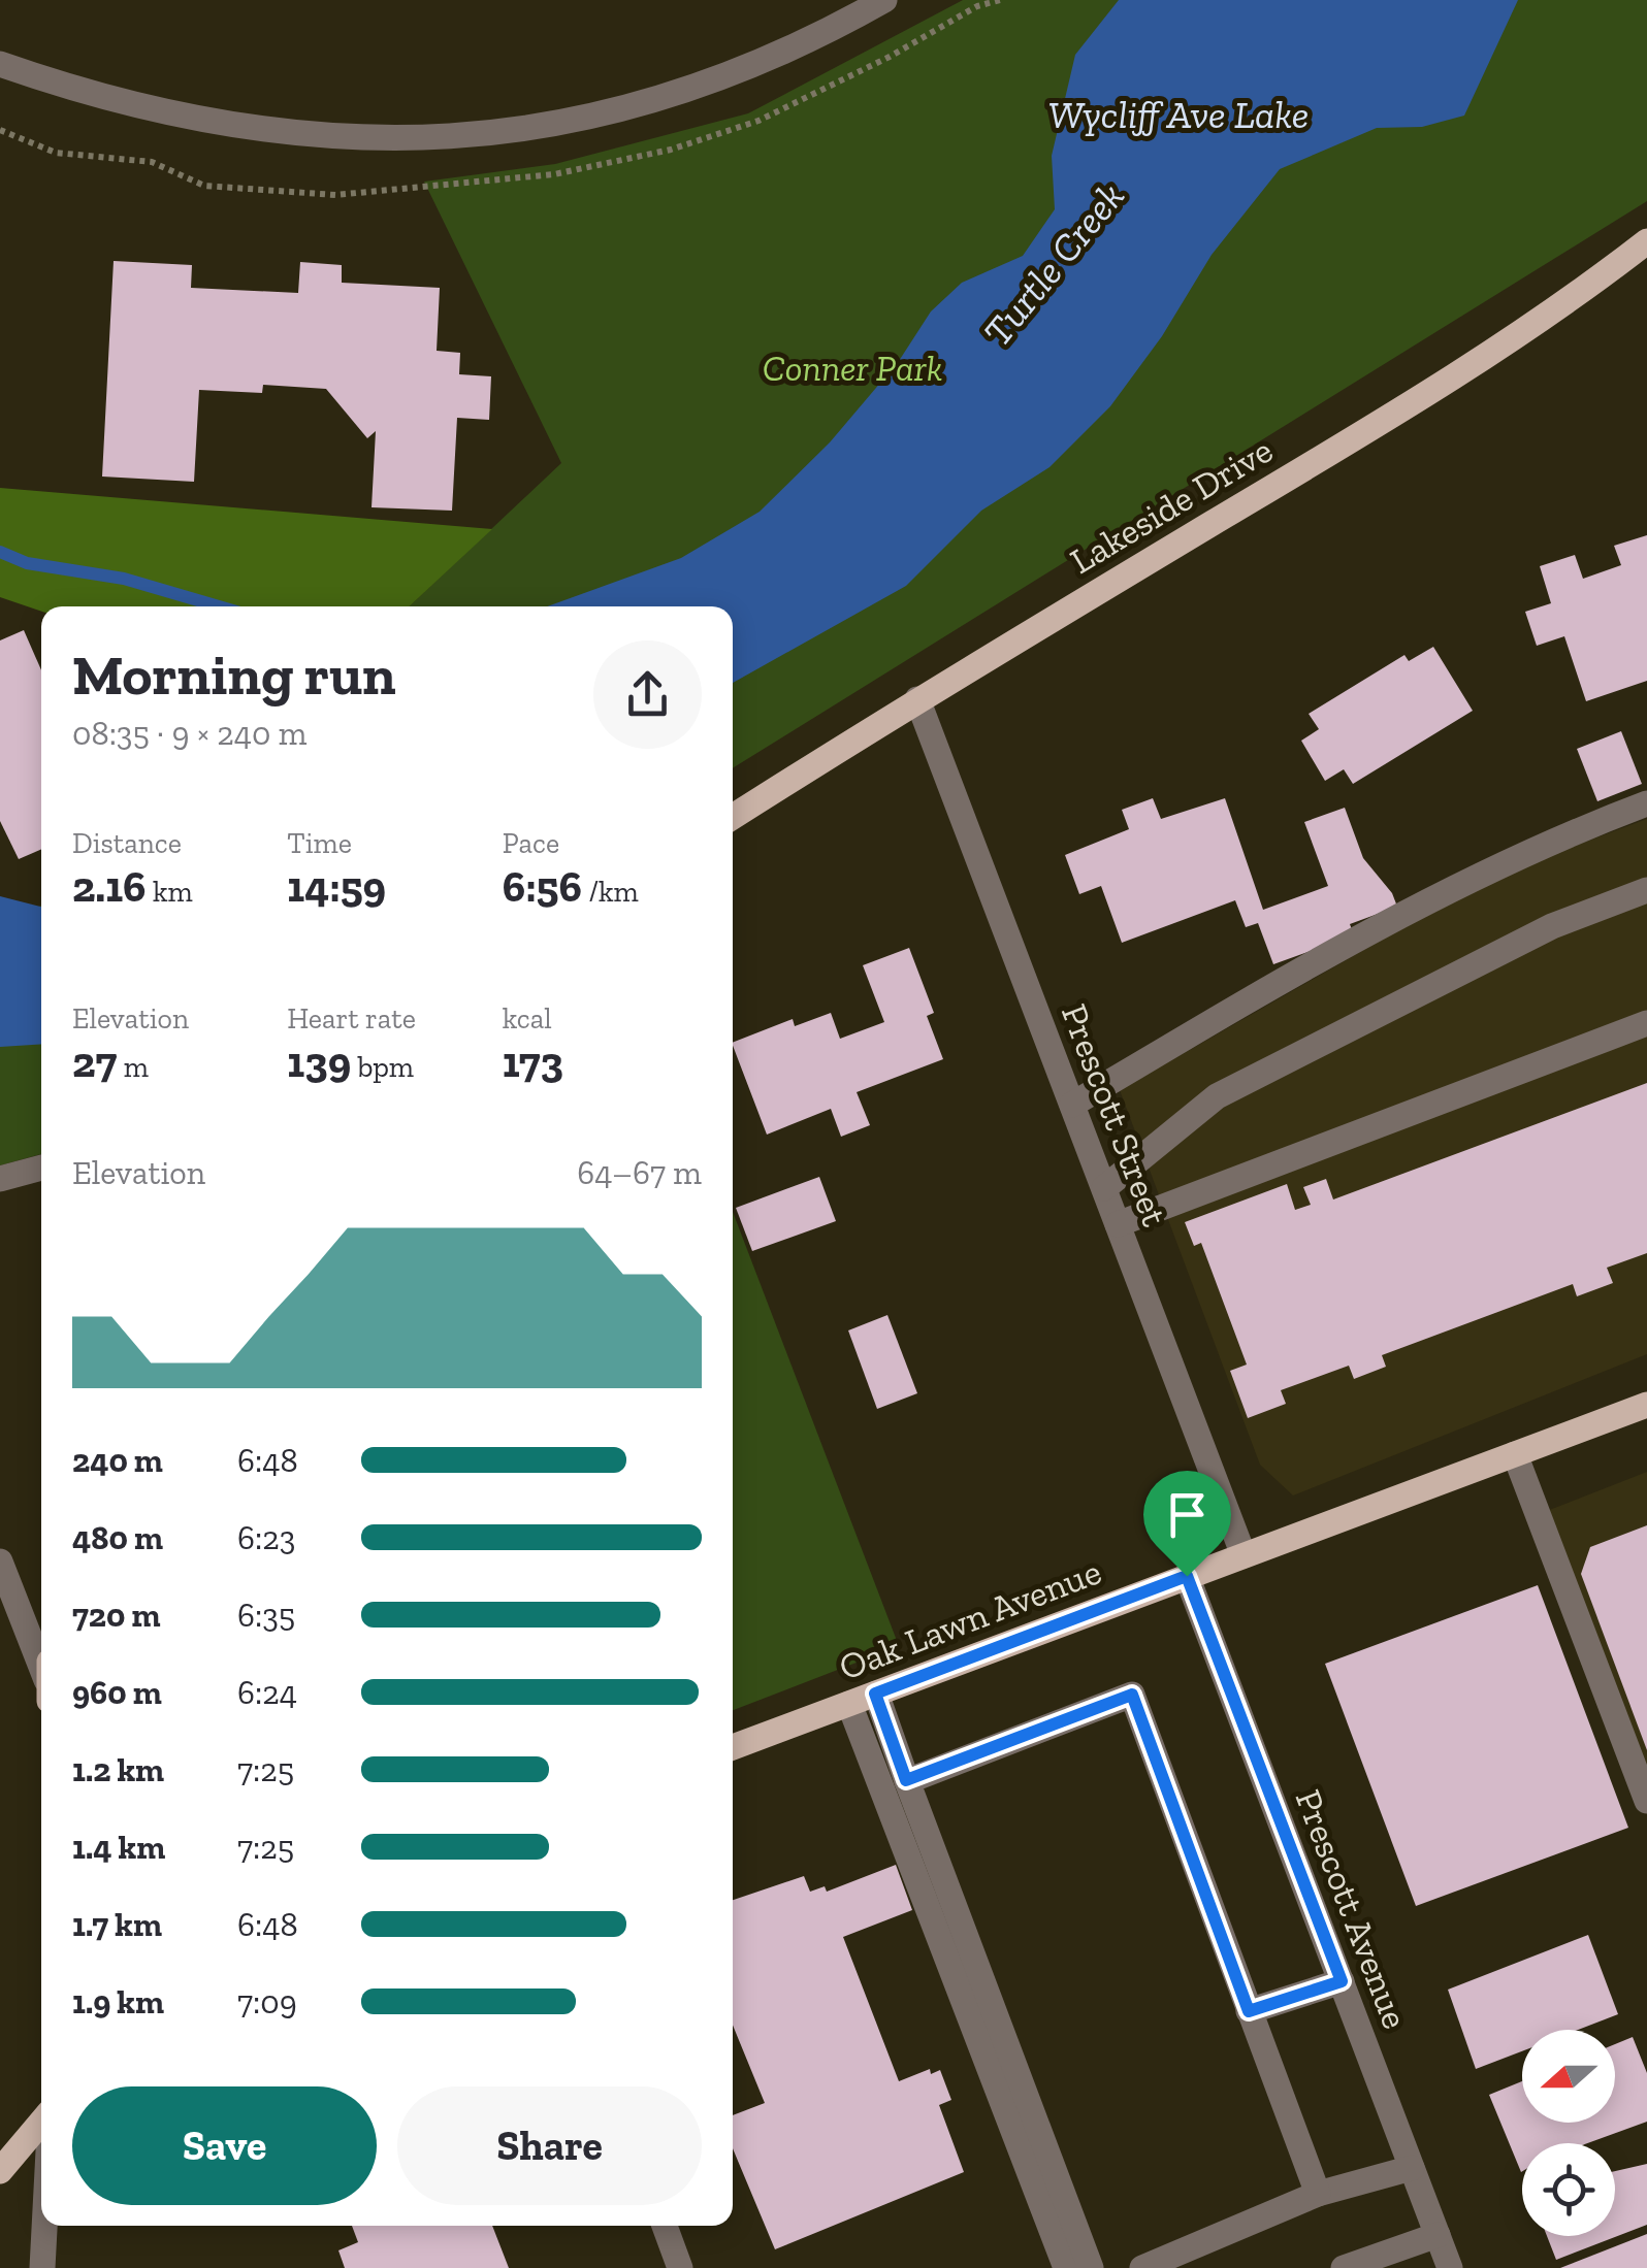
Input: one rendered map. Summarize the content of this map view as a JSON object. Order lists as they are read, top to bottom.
{
  "streets": {
    "main road": ["Lakeside Drive", "Oak Lawn Avenue"],
    "street": ["Prescott Street", "Prescott Avenue"]
  },
  "crossings": [
    ["Lakeside Drive", "Prescott Street"],
    ["Prescott Street", "Oak Lawn Avenue"],
    ["Oak Lawn Avenue", "Prescott Avenue"]
  ],
  "water": ["Wycliff Ave Lake", "Turtle Creek"],
  "parks": ["Conner Park"],
  "north": "left",
  "page": {
    "heading": ["Morning run", "08:35 · 9 × 240 m"],
    "stats": [
      ["Distance", "2.16 km"],
      ["Time", "14:59"],
      ["Pace", "6:56 /km"],
      ["Elevation", "27 m"],
      ["Heart rate", "139 bpm"],
      ["kcal", "173"]
    ],
    "chart": ["Elevation", "64–67 m"],
    "list": [
      {
        "name": "240 m",
        "note": "6:48"
      },
      {
        "name": "480 m",
        "note": "6:23"
      },
      {
        "name": "720 m",
        "note": "6:35"
      },
      {
        "name": "960 m",
        "note": "6:24"
      },
      {
        "name": "1.2 km",
        "note": "7:25"
      },
      {
        "name": "1.4 km",
        "note": "7:25"
      },
      {
        "name": "1.7 km",
        "note": "6:48"
      },
      {
        "name": "1.9 km",
        "note": "7:09"
      }
    ],
    "buttons": ["Save", "Share"]
  }
}
